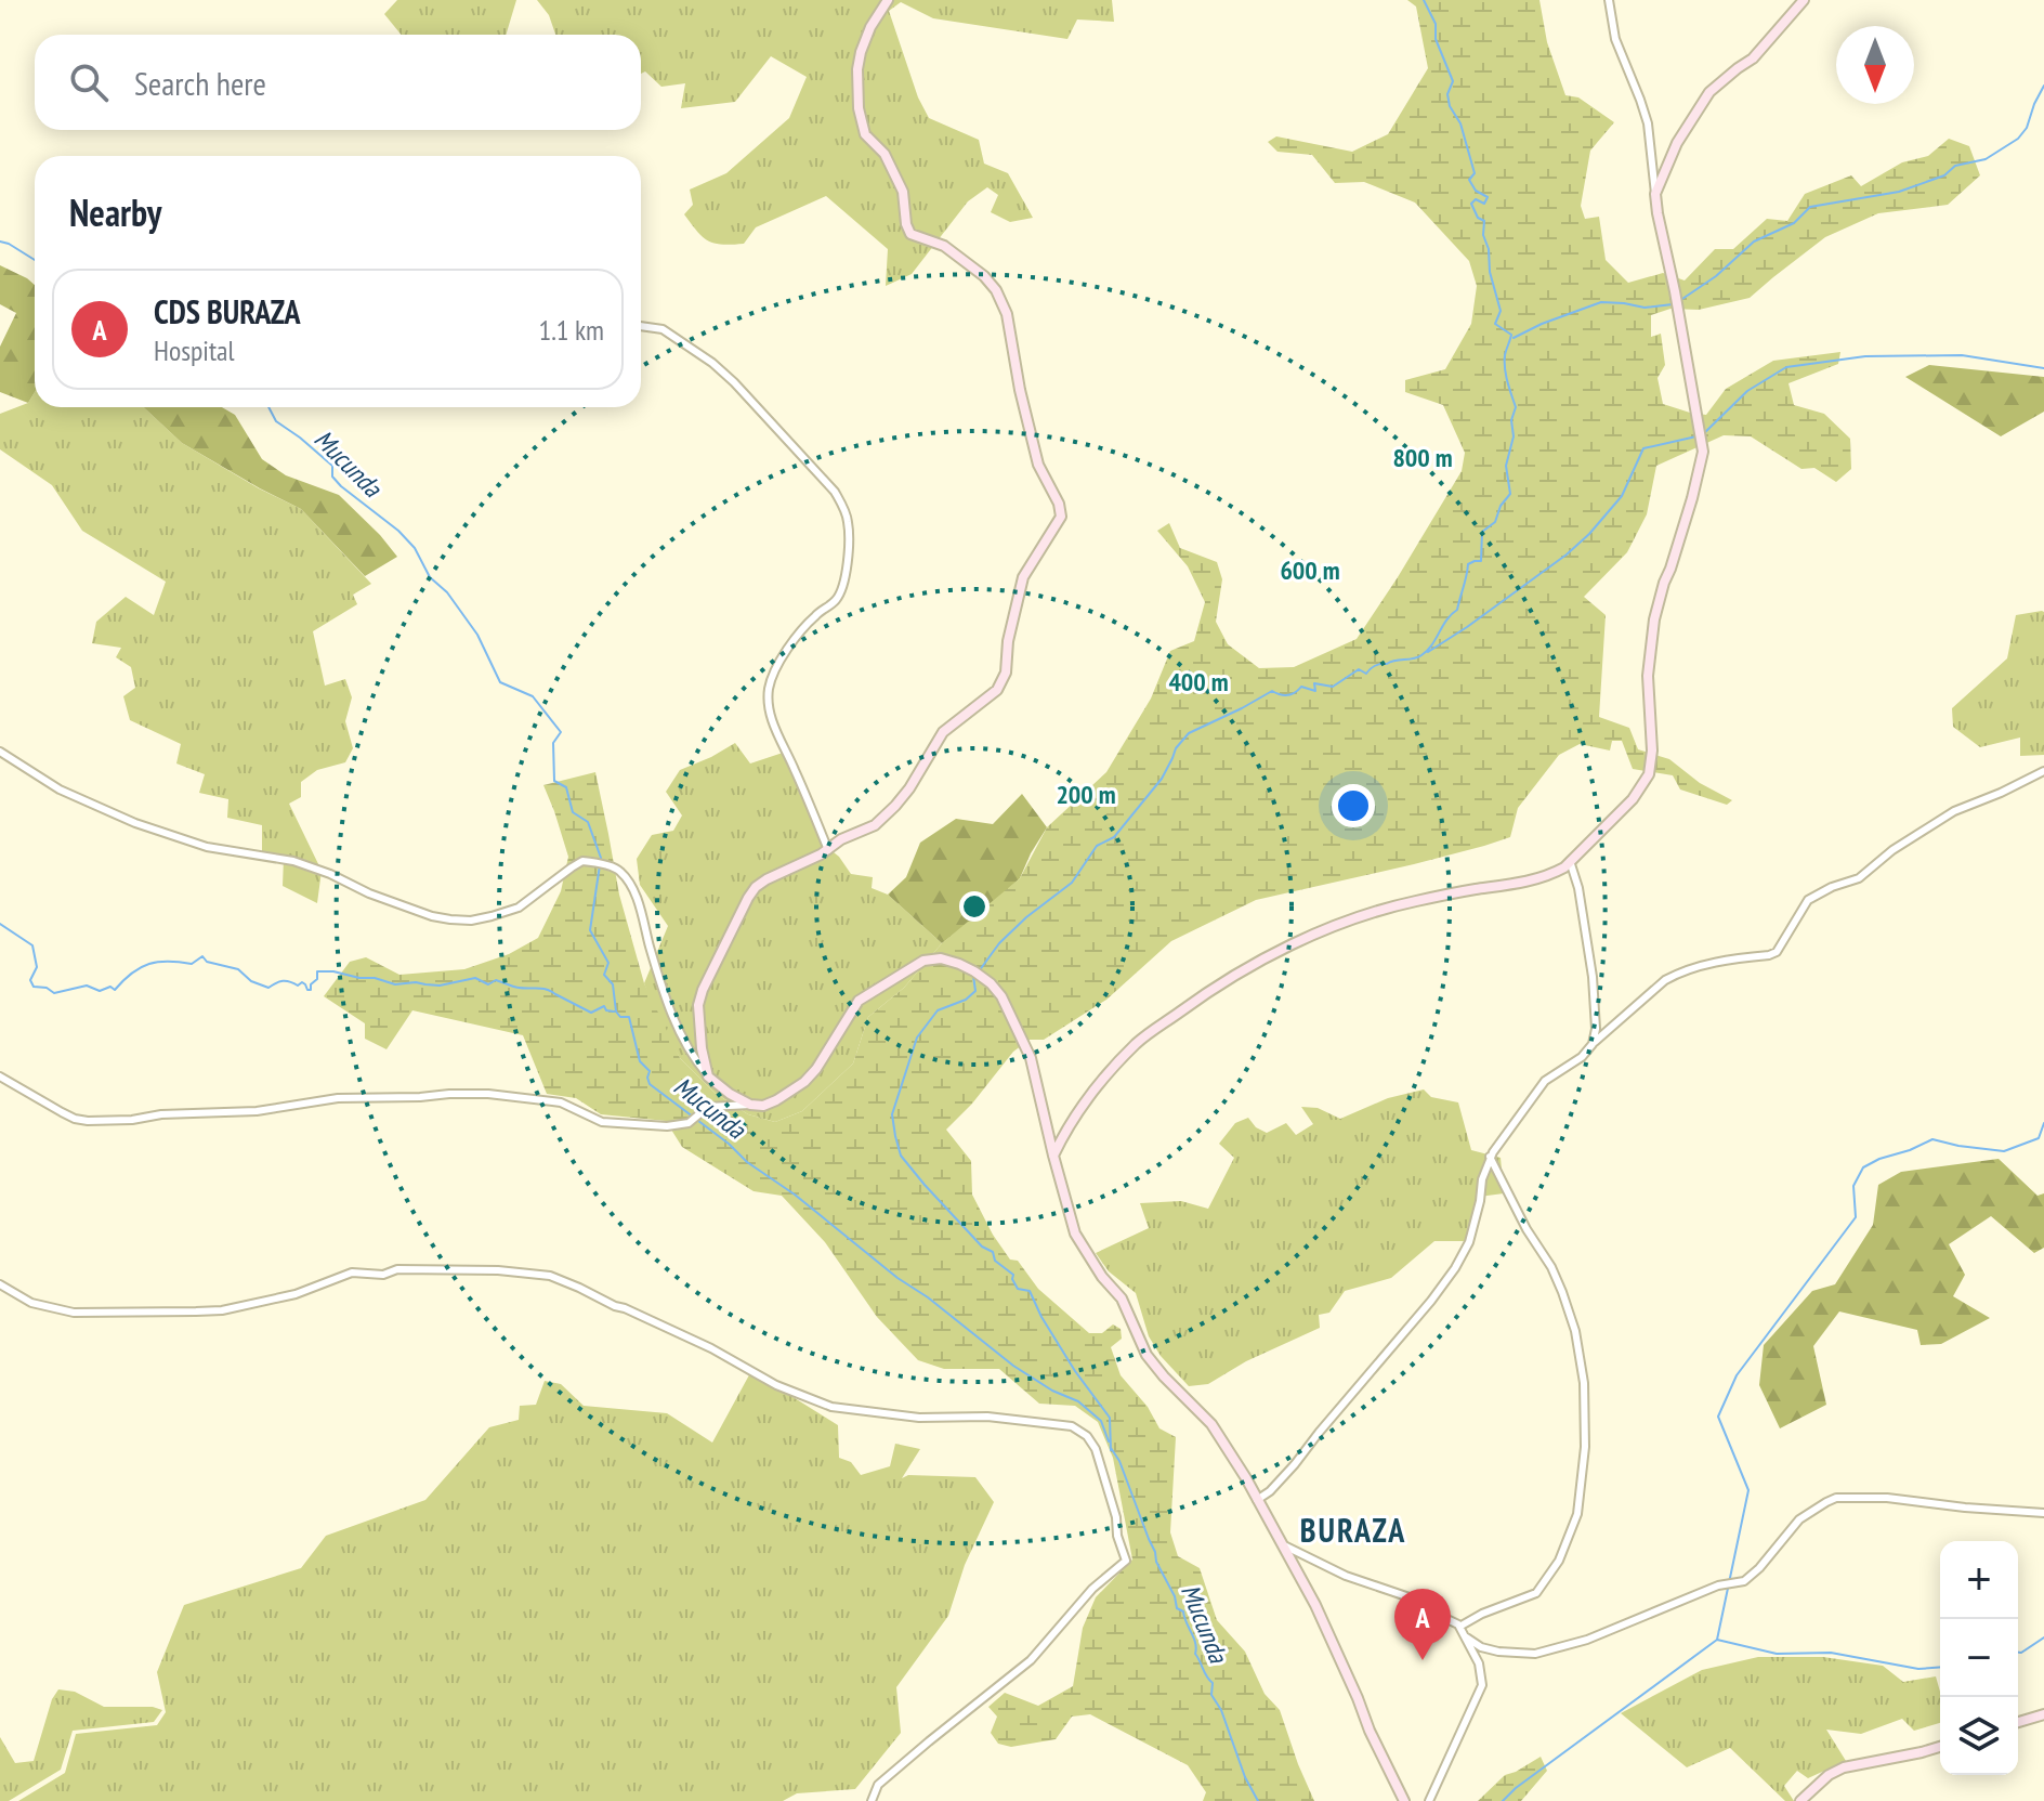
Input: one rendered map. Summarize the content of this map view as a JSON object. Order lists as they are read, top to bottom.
{
  "districts": ["BURAZA"],
  "water": ["Mucunda"],
  "north": "bottom",
  "page": {
    "search": "Search here",
    "heading": "Nearby",
    "list": [
      {
        "mark": "A",
        "name": "CDS BURAZA",
        "note": "Hospital",
        "value": "1.1 km"
      }
    ],
    "map_buttons": ["+", "−"],
    "pins": "A"
  },
  "rings": [
    "800 m",
    "600 m",
    "400 m",
    "200 m"
  ]
}
